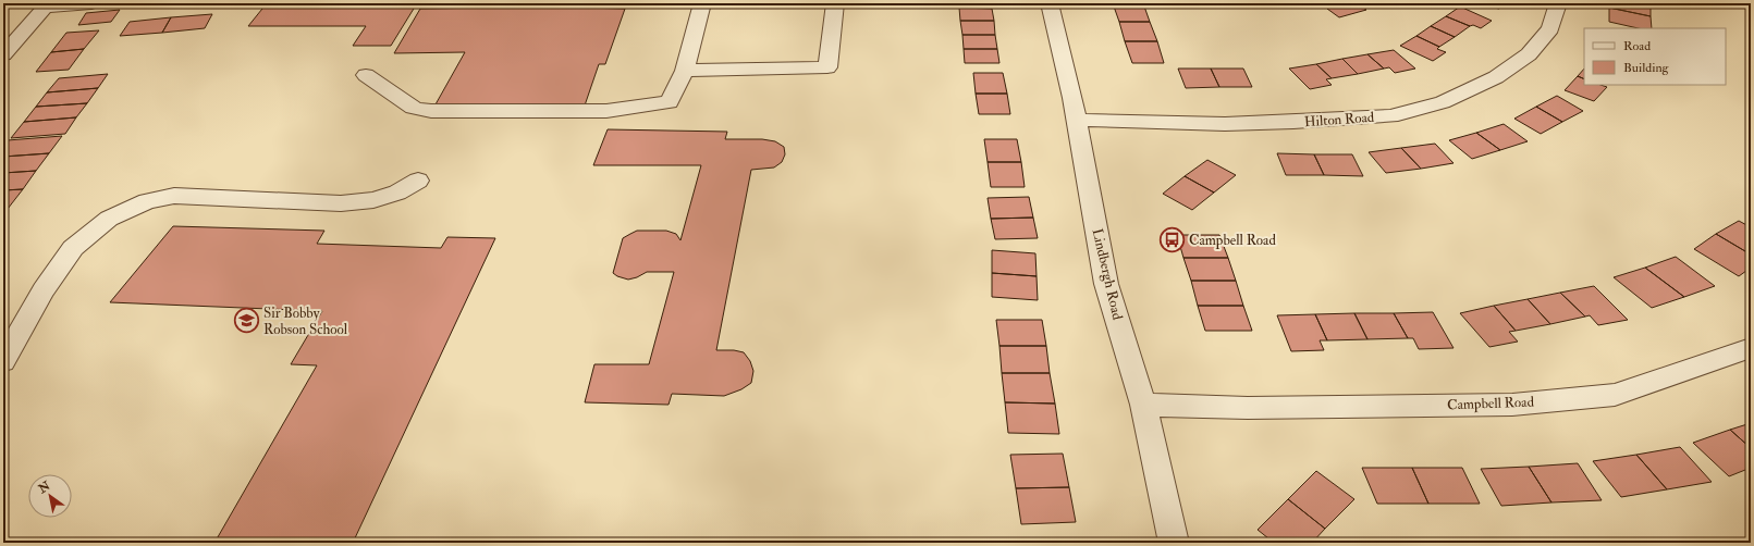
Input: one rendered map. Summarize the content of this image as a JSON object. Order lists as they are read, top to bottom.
{
  "streets": {
    "street": ["Hilton Road", "Lindbergh Road", "Campbell Road"]
  },
  "crossings": [
    ["Hilton Road", "Lindbergh Road"],
    ["Lindbergh Road", "Campbell Road"]
  ],
  "places": {
    "bus stop": ["Campbell Road"],
    "school or university": ["Sir Bobby Robson School"]
  },
  "legend": ["Road", "Building"],
  "north": "top left"
}
